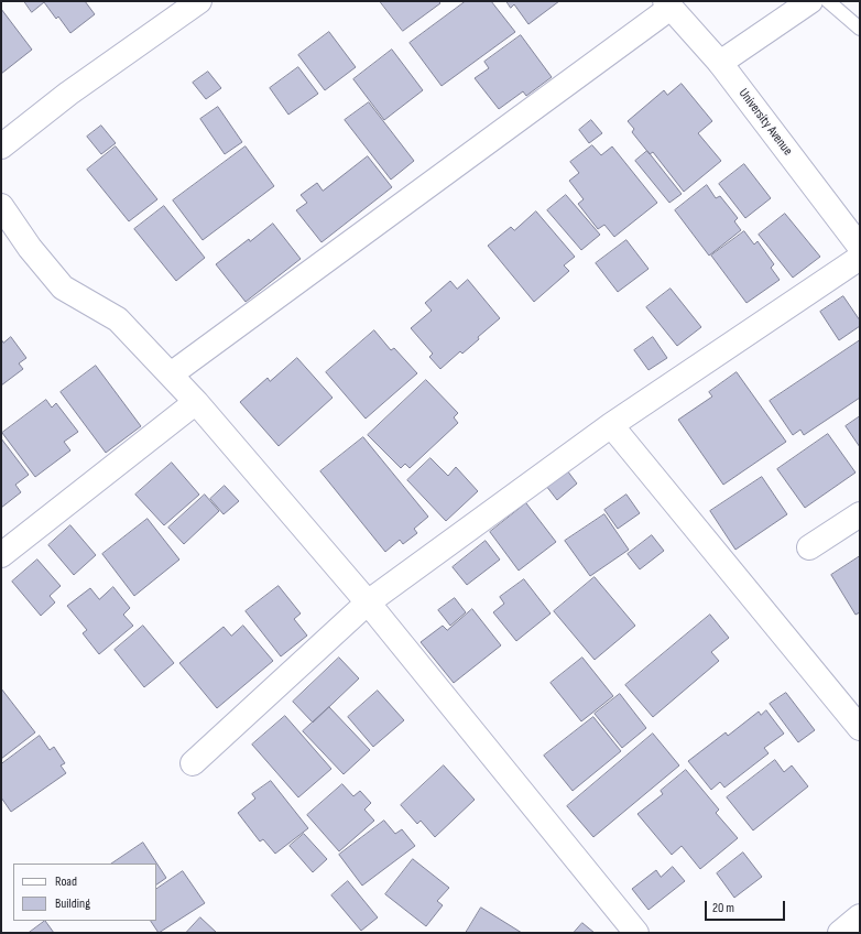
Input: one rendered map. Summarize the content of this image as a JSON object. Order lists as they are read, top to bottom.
{
  "streets": {
    "street": ["University Avenue"]
  },
  "legend": ["Road", "Building"],
  "scale_bar": "20 m"
}
